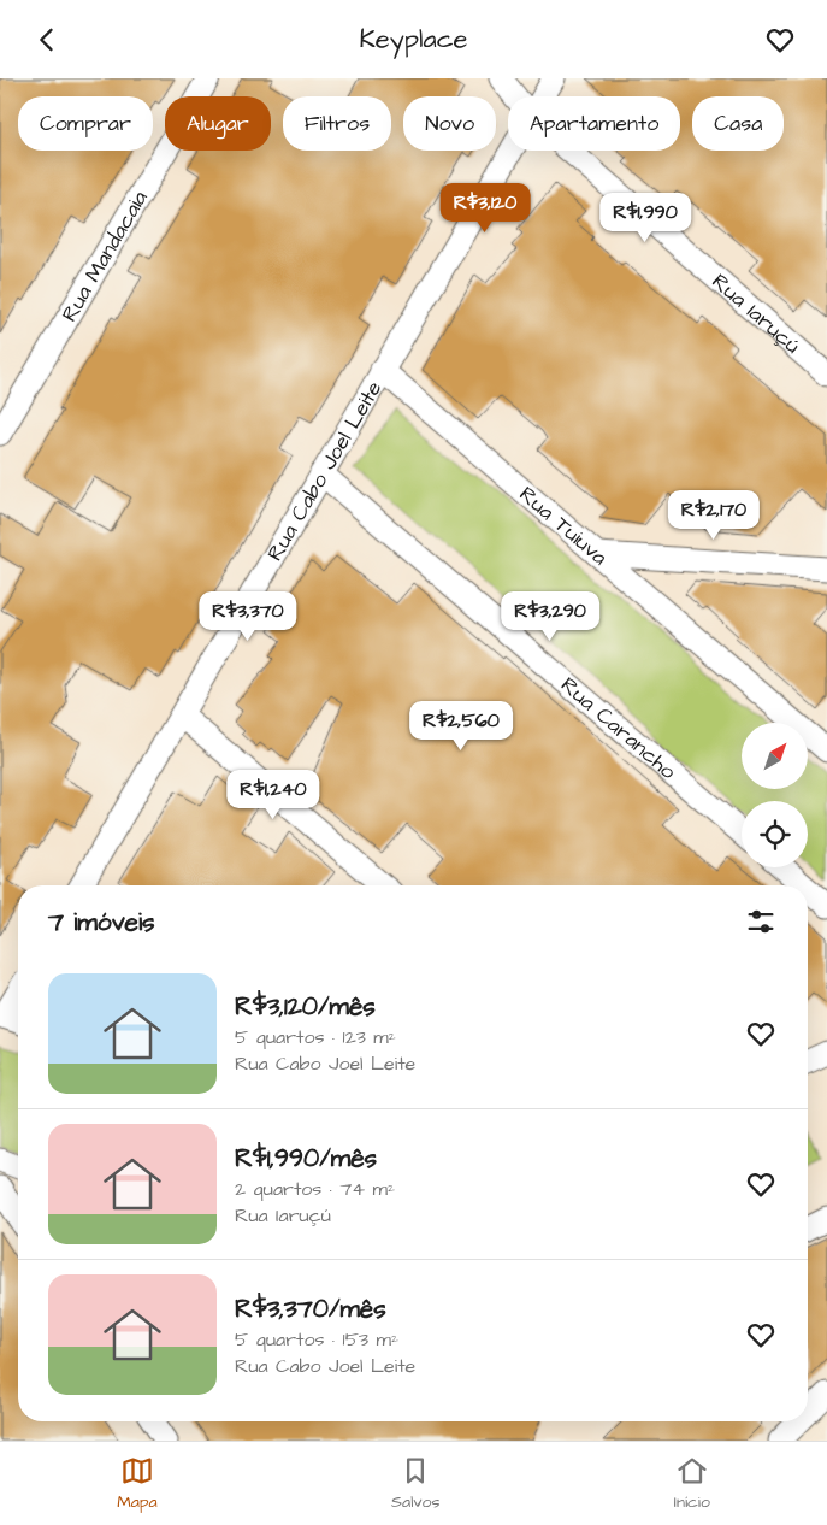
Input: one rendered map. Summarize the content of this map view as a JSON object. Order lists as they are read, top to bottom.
{
  "streets": {
    "street": [
      "Rua Mandacaia",
      "Rua Iaruçú",
      "Rua Cabo Joel Leite",
      "Rua Tuiuva",
      "Rua Carancho"
    ]
  },
  "crossings": [
    ["Rua Cabo Joel Leite", "Rua Tuiuva"],
    ["Rua Cabo Joel Leite", "Rua Carancho"]
  ],
  "north": "top right",
  "page": {
    "header": "Keyplace",
    "chip": [
      "Comprar",
      "Alugar",
      "Filtros",
      "Novo",
      "Apartamento",
      "Casa"
    ],
    "price": [
      "R$3,120",
      "R$1,990",
      "R$2,170",
      "R$3,370",
      "R$3,290",
      "R$2,560",
      "R$1,240"
    ],
    "heading": "7 imóveis",
    "list": [
      {
        "name": "R$3,120/mês",
        "note": "5 quartos · 123 m² · Rua Cabo Joel Leite"
      },
      {
        "name": "R$1,990/mês",
        "note": "2 quartos · 74 m² · Rua Iaruçú"
      },
      {
        "name": "R$3,370/mês",
        "note": "5 quartos · 153 m² · Rua Cabo Joel Leite"
      }
    ],
    "tabs": ["Mapa", "Salvos", "Início"]
  }
}
